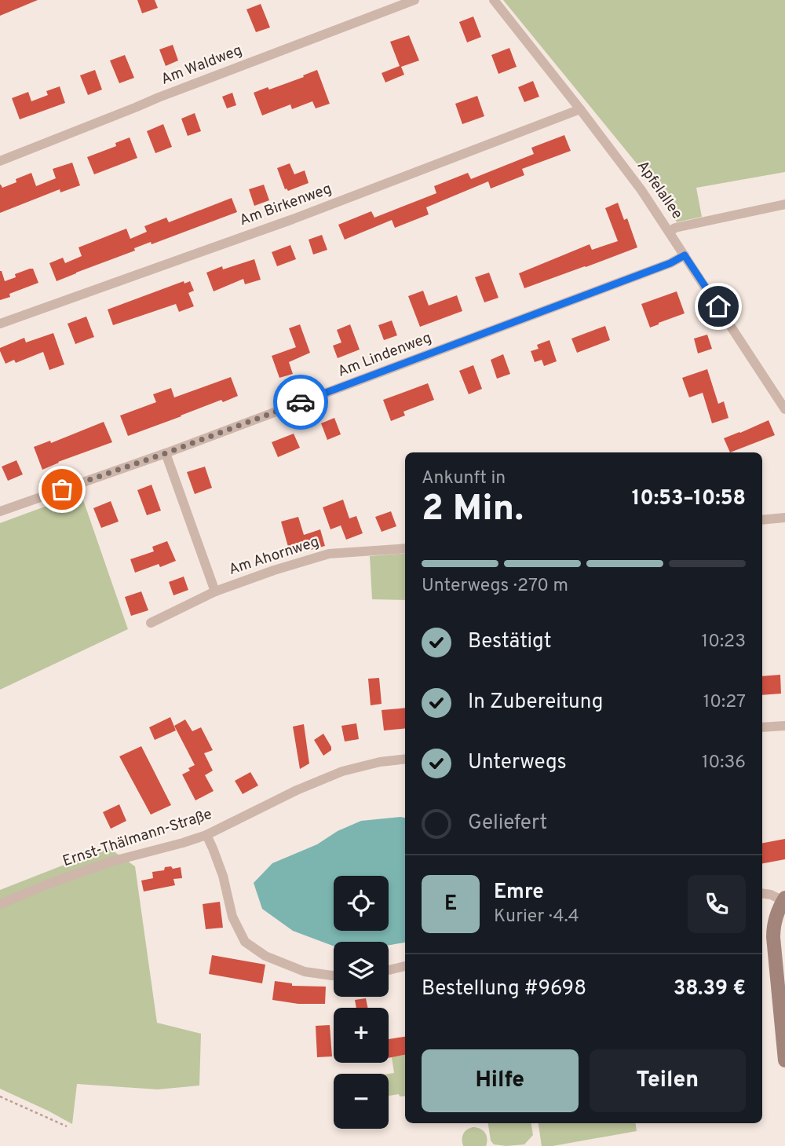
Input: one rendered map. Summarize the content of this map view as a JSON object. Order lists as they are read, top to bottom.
{
  "streets": {
    "street": [
      "Am Waldweg",
      "Apfelallee",
      "Am Birkenweg",
      "Am Lindenweg",
      "Am Ahornweg",
      "Ernst-Thälmann-Straße"
    ]
  },
  "crossings": [
    ["Apfelallee", "Am Birkenweg"],
    ["Apfelallee", "Am Lindenweg"],
    ["Am Lindenweg", "Am Ahornweg"]
  ],
  "page": {
    "heading": ["2 Min.", "Ankunft in", "10:53–10:58"],
    "panel": [
      "Emre",
      "Kurier · 4.4",
      "Bestellung #9698",
      "38.39 €"
    ],
    "bar": "Unterwegs · 270 m",
    "list": [
      ["Bestätigt", "10:23"],
      ["In Zubereitung", "10:27"],
      ["Unterwegs", "10:36"],
      "Geliefert"
    ],
    "round": "E",
    "map_buttons": ["+", "−"],
    "buttons": ["Hilfe", "Teilen"]
  }
}
